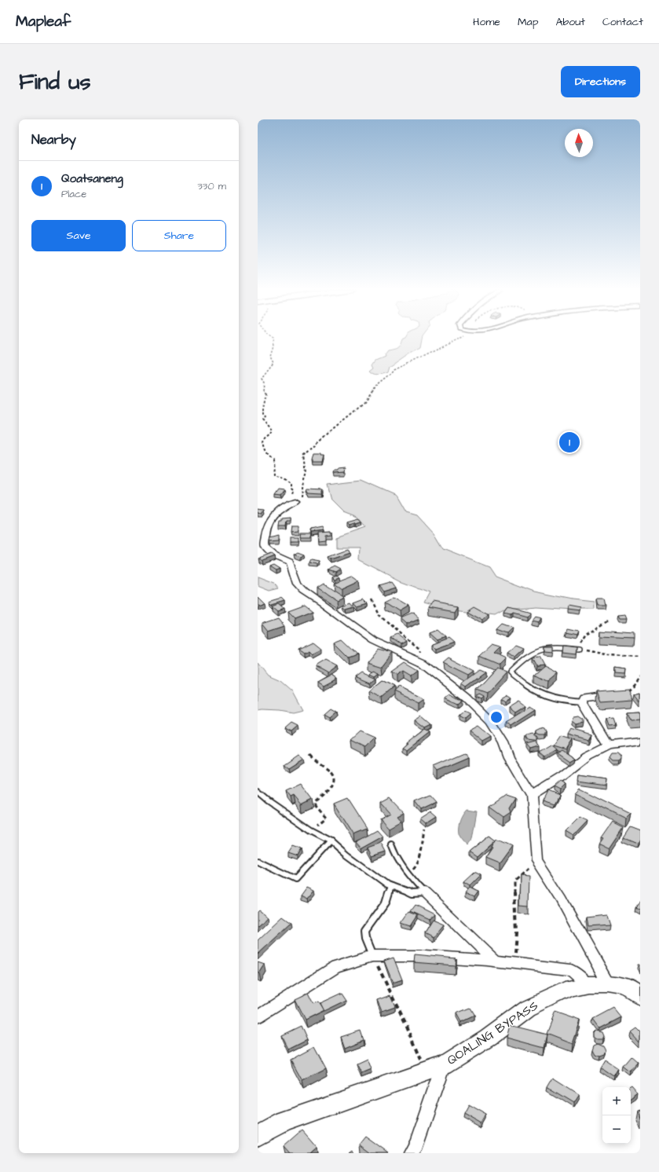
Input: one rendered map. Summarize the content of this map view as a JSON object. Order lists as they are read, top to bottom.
{
  "streets": {
    "main road": ["QOALING BYPASS"]
  },
  "north": "top",
  "page": {
    "header": "Mapleaf",
    "nav": [
      "Home",
      "Map",
      "About",
      "Contact"
    ],
    "buttons": [
      "Directions",
      ["Save", "Share"]
    ],
    "title": "Find us",
    "heading": "Nearby",
    "list": [
      {
        "mark": "1",
        "name": "Qoatsaneng",
        "note": "Place",
        "value": "330 m"
      }
    ],
    "pins": "1",
    "map_buttons": ["+", "−"]
  }
}
